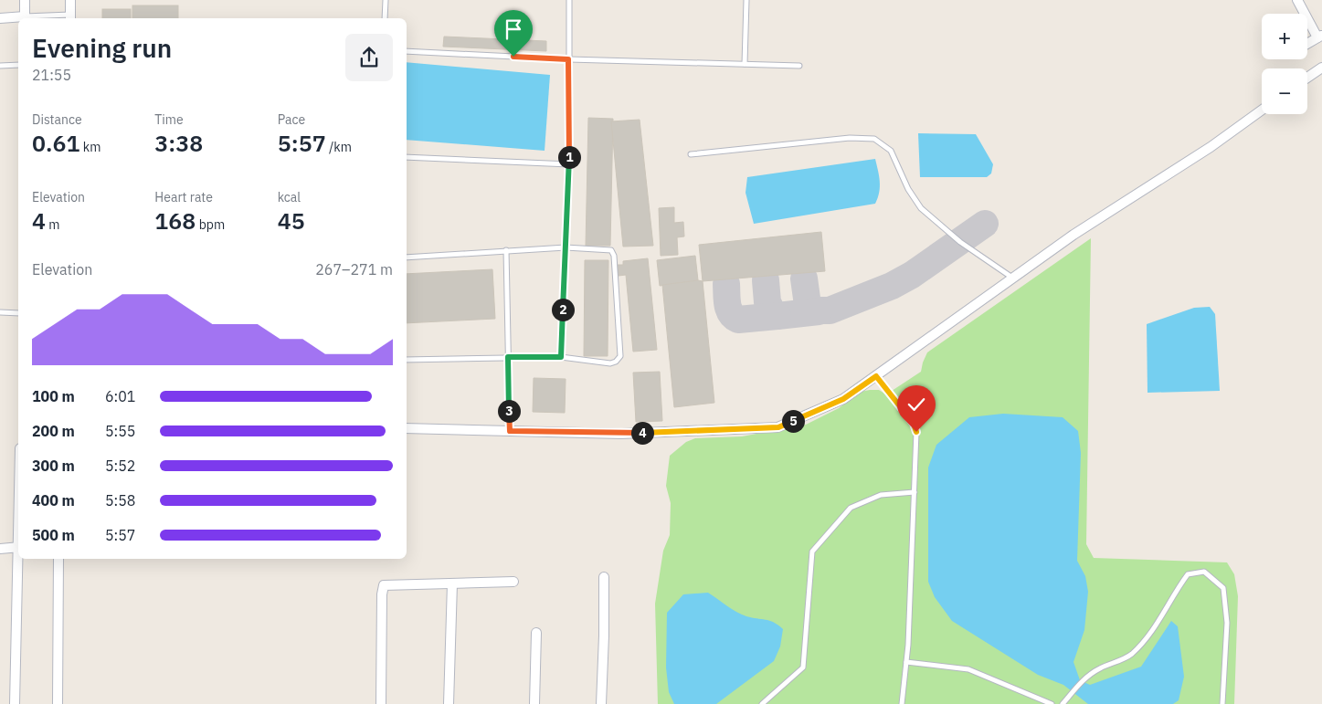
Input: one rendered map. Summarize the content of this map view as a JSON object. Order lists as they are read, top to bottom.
{
  "page": {
    "map_buttons": ["+", "−"],
    "heading": ["Evening run", "21:55"],
    "stats": [
      ["Distance", "0.61 km"],
      ["Time", "3:38"],
      ["Pace", "5:57 /km"],
      ["Elevation", "4 m"],
      ["Heart rate", "168 bpm"],
      ["kcal", "45"]
    ],
    "pins": [
      "1",
      "2",
      "3",
      "5",
      "4"
    ],
    "chart": ["Elevation", "267–271 m"],
    "list": [
      {
        "name": "100 m",
        "note": "6:01"
      },
      {
        "name": "200 m",
        "note": "5:55"
      },
      {
        "name": "300 m",
        "note": "5:52"
      },
      {
        "name": "400 m",
        "note": "5:58"
      },
      {
        "name": "500 m",
        "note": "5:57"
      }
    ]
  }
}
